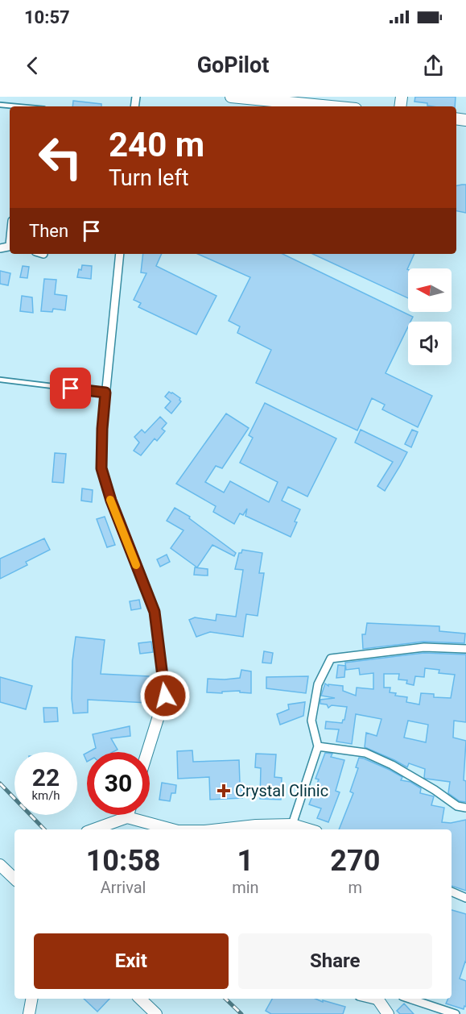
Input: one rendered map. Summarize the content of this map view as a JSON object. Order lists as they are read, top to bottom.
{
  "places": {
    "health": ["Crystal Clinic"]
  },
  "north": "left",
  "page": {
    "status": "10:57",
    "header": "GoPilot",
    "turn": ["240 m", "Turn left"],
    "then": "Then",
    "speed": "22 km/h",
    "limit": "30",
    "eta": [
      "10:58",
      "Arrival",
      "1",
      "min",
      "270",
      "m"
    ],
    "buttons": ["Exit", "Share"]
  }
}
